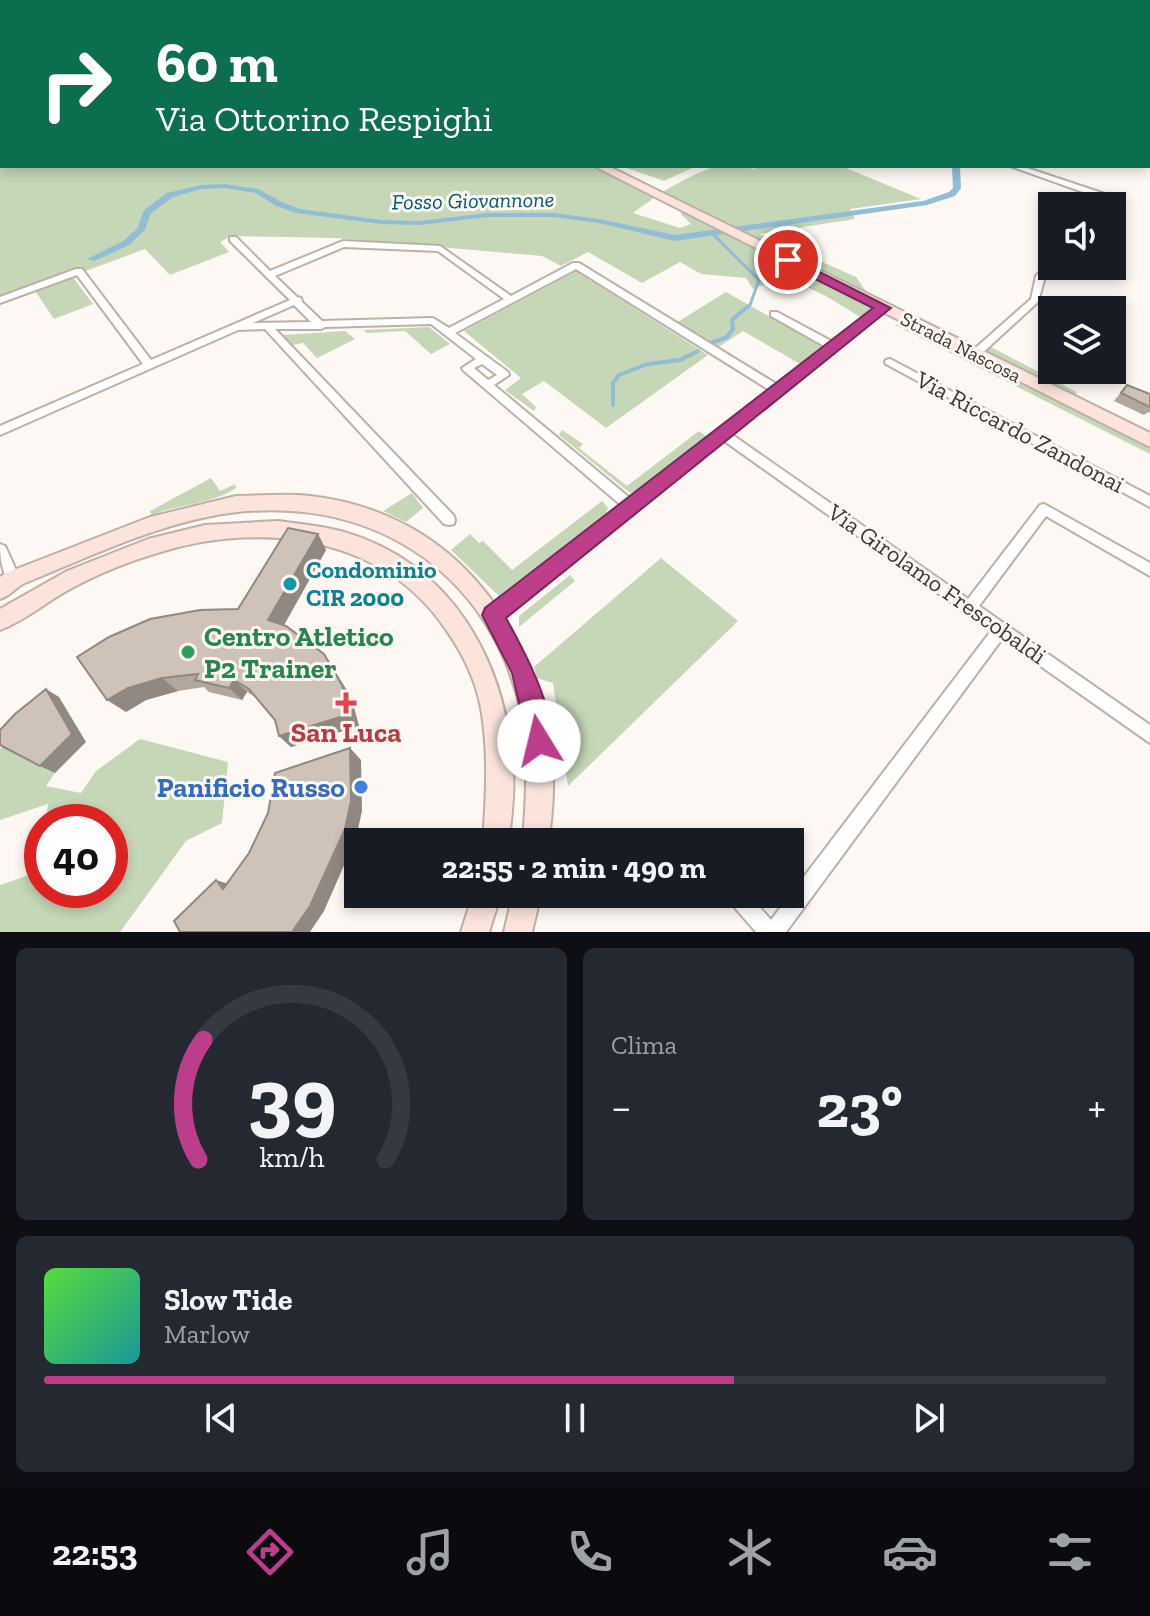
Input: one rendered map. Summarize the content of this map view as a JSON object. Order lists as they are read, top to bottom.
{
  "streets": {
    "street": ["Strada Nascosa", "Via Riccardo Zandonai", "Via Girolamo Frescobaldi"]
  },
  "water": ["Fosso Giovannone"],
  "places": {
    "other": ["Condominio CIR 2000", "Centro Atletico P2 Trainer", "Panificio Russo"],
    "health": ["San Luca"]
  },
  "page": {
    "turn": ["60 m", "Via Ottorino Respighi"],
    "limit": "40",
    "trip": "22:55 · 2 min · 490 m",
    "tile": "Clima",
    "heat": ["−", "23°", "+"],
    "song": ["Slow Tide", "Marlow"],
    "tabs": "22:53",
    "gauge": ["39", "km/h"]
  }
}
